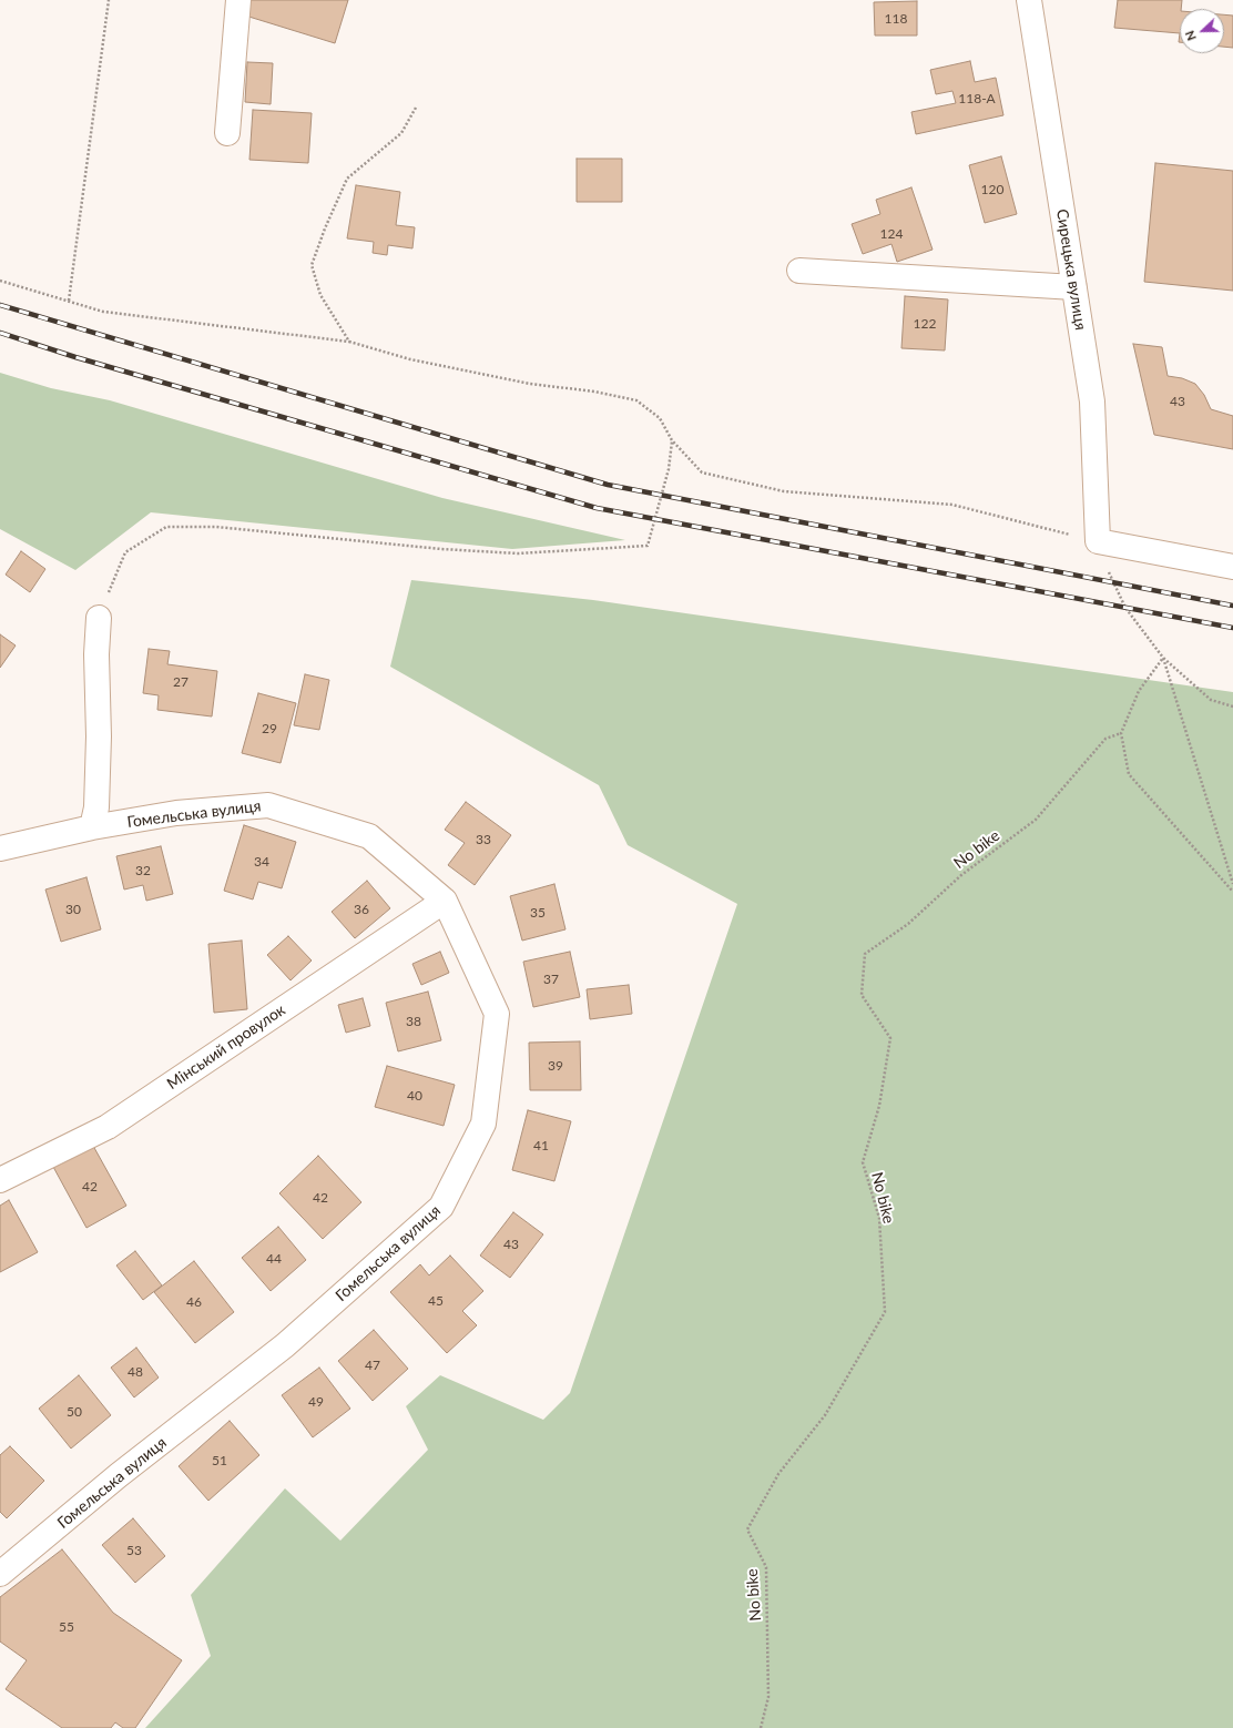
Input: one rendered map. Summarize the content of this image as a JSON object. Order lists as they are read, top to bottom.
{
  "streets": {
    "street": ["Сирецька вулиця", "Гомельська вулиця", "Мінський провулок"],
    "path": ["No bike"]
  },
  "crossings": [
    ["Гомельська вулиця", "Мінський провулок"]
  ],
  "house_numbers": [
    "118",
    "118-А",
    "120",
    "124",
    "122",
    "43",
    "27",
    "29",
    "33",
    "34",
    "32",
    "30",
    "36",
    "35",
    "37",
    "38",
    "39",
    "40",
    "41",
    "42",
    "42",
    "43",
    "44",
    "45",
    "46",
    "47",
    "48",
    "49",
    "50",
    "51",
    "53",
    "55"
  ],
  "north": "left"
}
